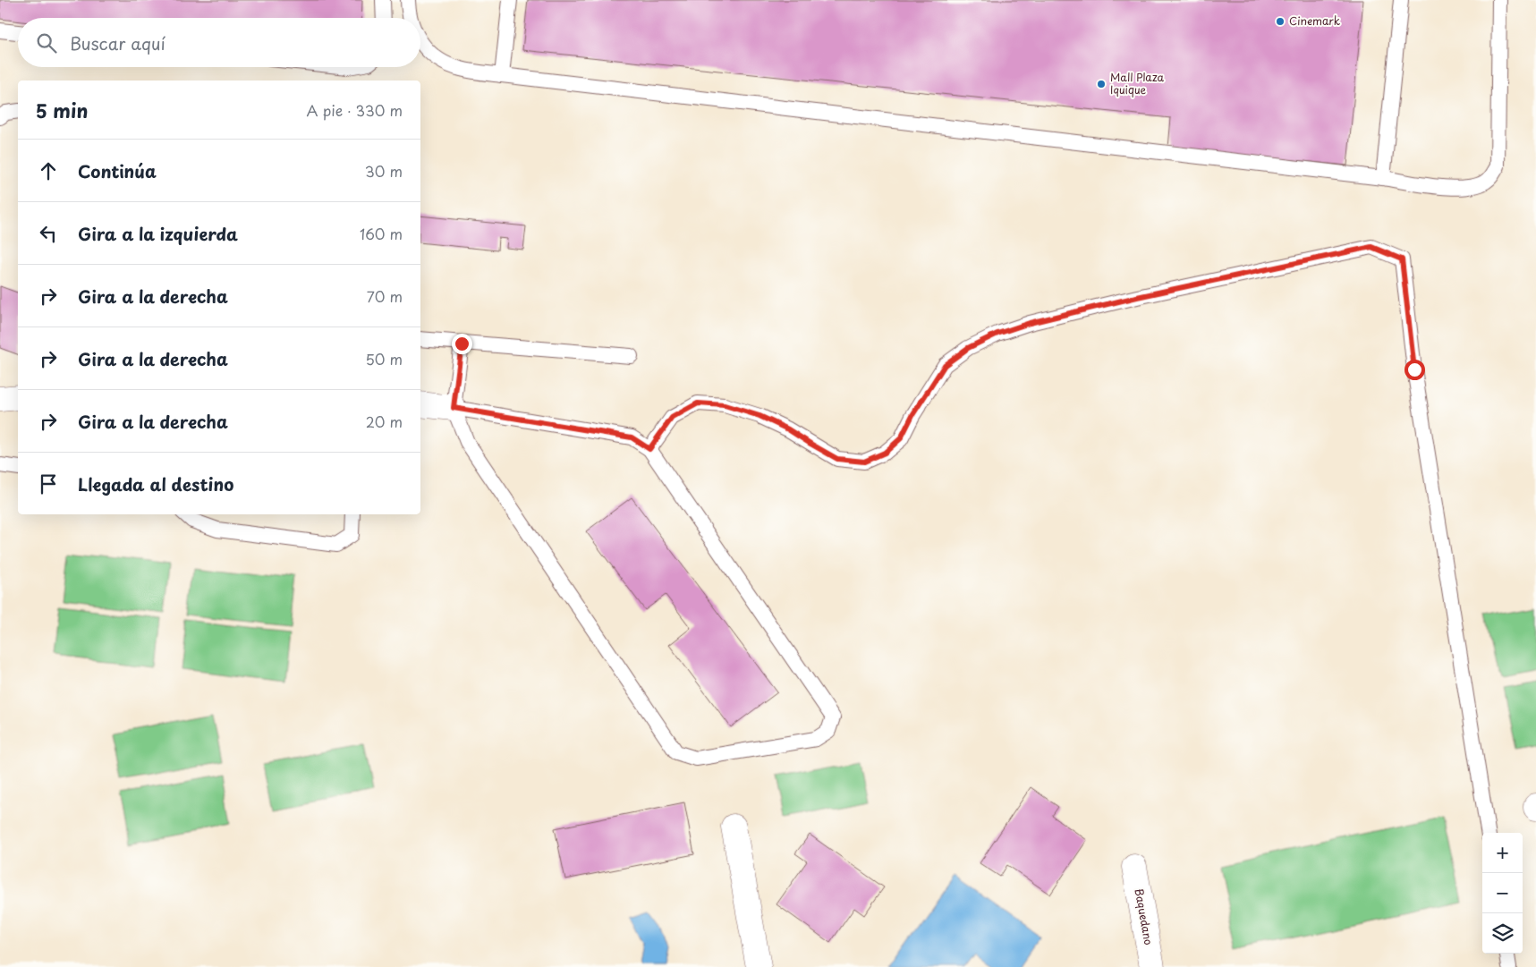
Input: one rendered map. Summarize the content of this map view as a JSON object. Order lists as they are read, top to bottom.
{
  "streets": {
    "street": ["Baquedano"]
  },
  "places": ["Cinemark", "Mall Plaza Iquique"],
  "page": {
    "search": "Buscar aquí",
    "heading": ["5 min", "A pie · 330 m"],
    "list": [
      ["Continúa", "30 m"],
      ["Gira a la izquierda", "160 m"],
      ["Gira a la derecha", "70 m"],
      ["Gira a la derecha", "50 m"],
      ["Gira a la derecha", "20 m"],
      "Llegada al destino"
    ],
    "map_buttons": ["+", "−"]
  }
}
